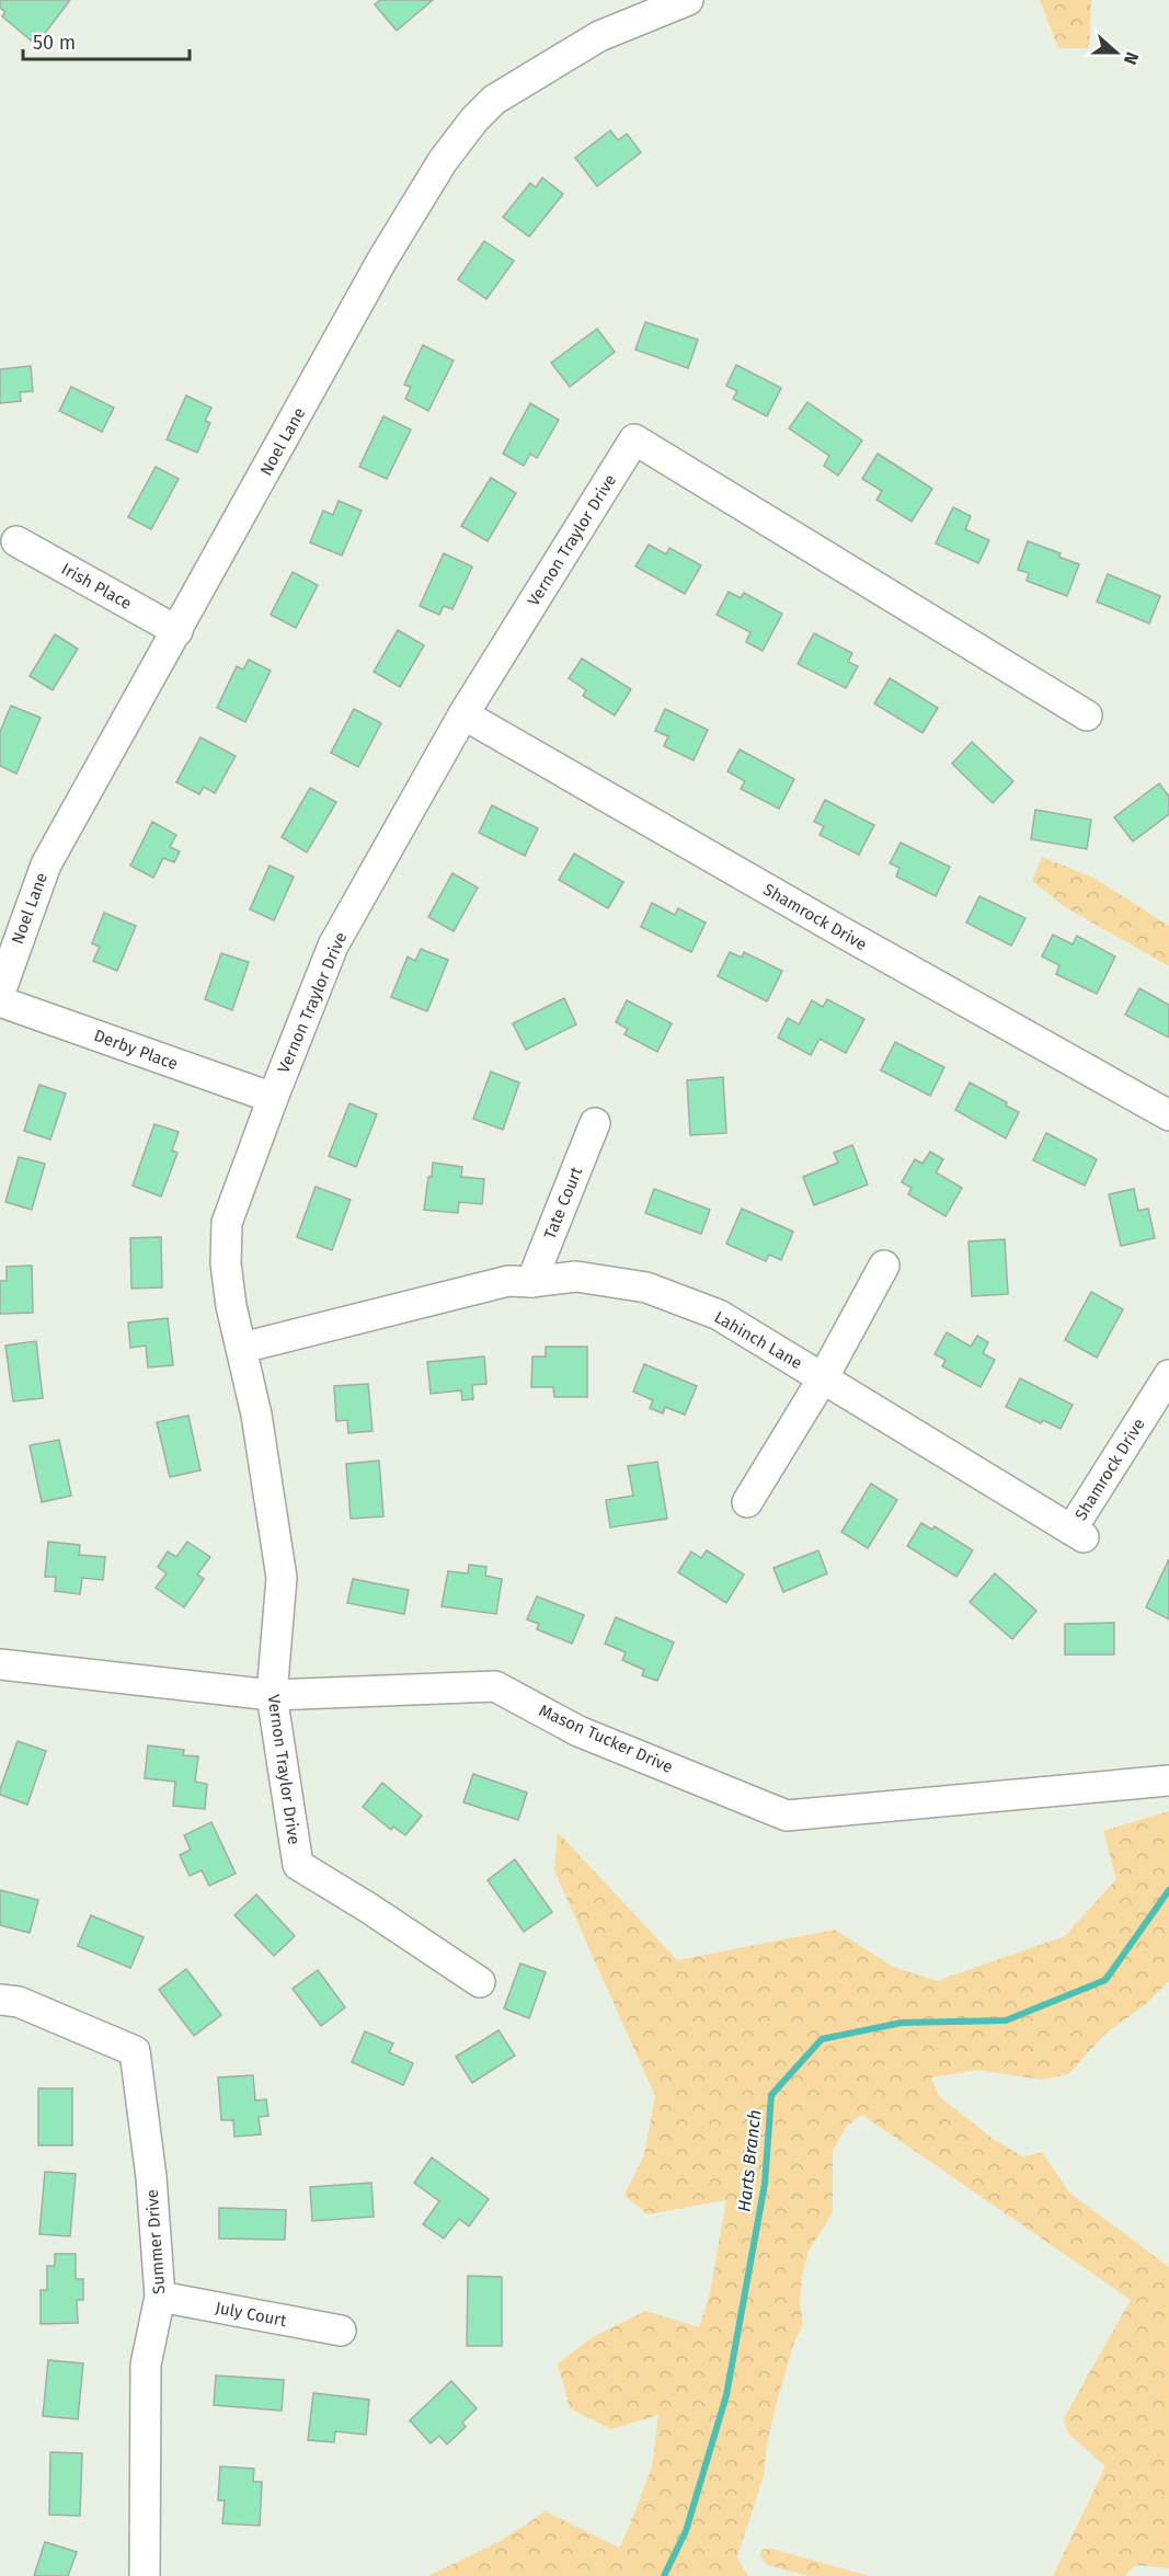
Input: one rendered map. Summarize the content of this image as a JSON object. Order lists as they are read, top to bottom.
{
  "streets": {
    "street": [
      "Noel Lane",
      "Vernon Traylor Drive",
      "Irish Place",
      "Shamrock Drive",
      "Derby Place",
      "Tate Court",
      "Lahinch Lane",
      "Mason Tucker Drive",
      "Summer Drive",
      "July Court"
    ]
  },
  "crossings": [
    ["Noel Lane", "Irish Place"],
    ["Vernon Traylor Drive", "Shamrock Drive"],
    ["Vernon Traylor Drive", "Derby Place"],
    ["Vernon Traylor Drive", "Lahinch Lane"],
    ["Vernon Traylor Drive", "Mason Tucker Drive"],
    ["Shamrock Drive", "Lahinch Lane"],
    ["Tate Court", "Lahinch Lane"],
    ["Summer Drive", "July Court"]
  ],
  "water": ["Harts Branch"],
  "scale_bar": "50 m",
  "north": "right"
}
